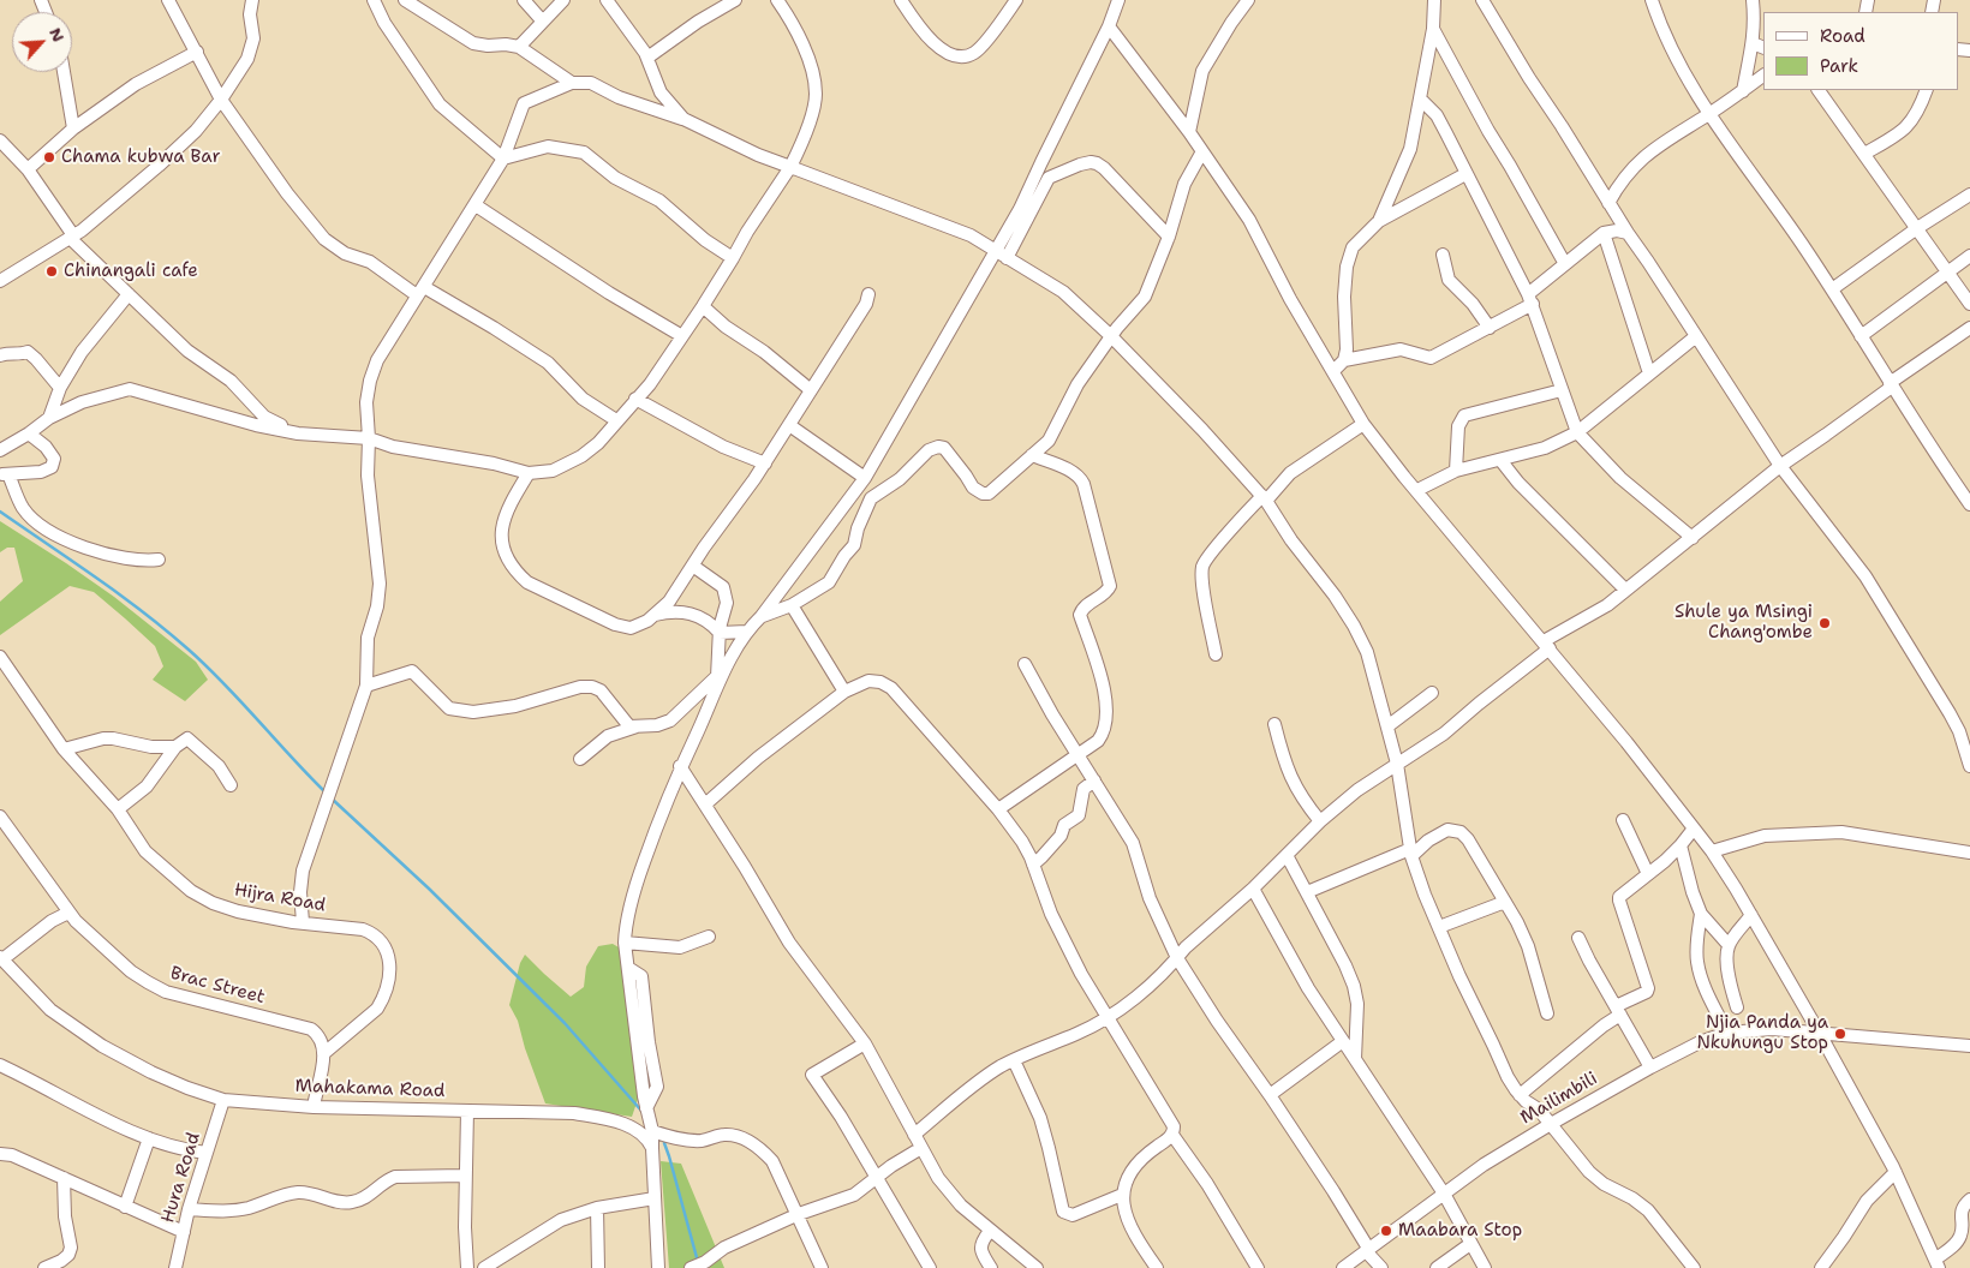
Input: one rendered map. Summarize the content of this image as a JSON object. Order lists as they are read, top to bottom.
{
  "streets": {
    "street": [
      "Hijra Road",
      "Brac Street",
      "Mahakama Road",
      "Mailimbili",
      "Hura Road"
    ]
  },
  "crossings": [
    ["Hijra Road", "Brac Street"],
    ["Mahakama Road", "Hura Road"]
  ],
  "places": [
    "Chama kubwa Bar",
    "Chinangali cafe",
    "Shule ya Msingi Chang'ombe",
    "Njia Panda ya Nkuhungu Stop",
    "Maabara Stop"
  ],
  "legend": ["Road", "Park"],
  "north": "top right"
}
